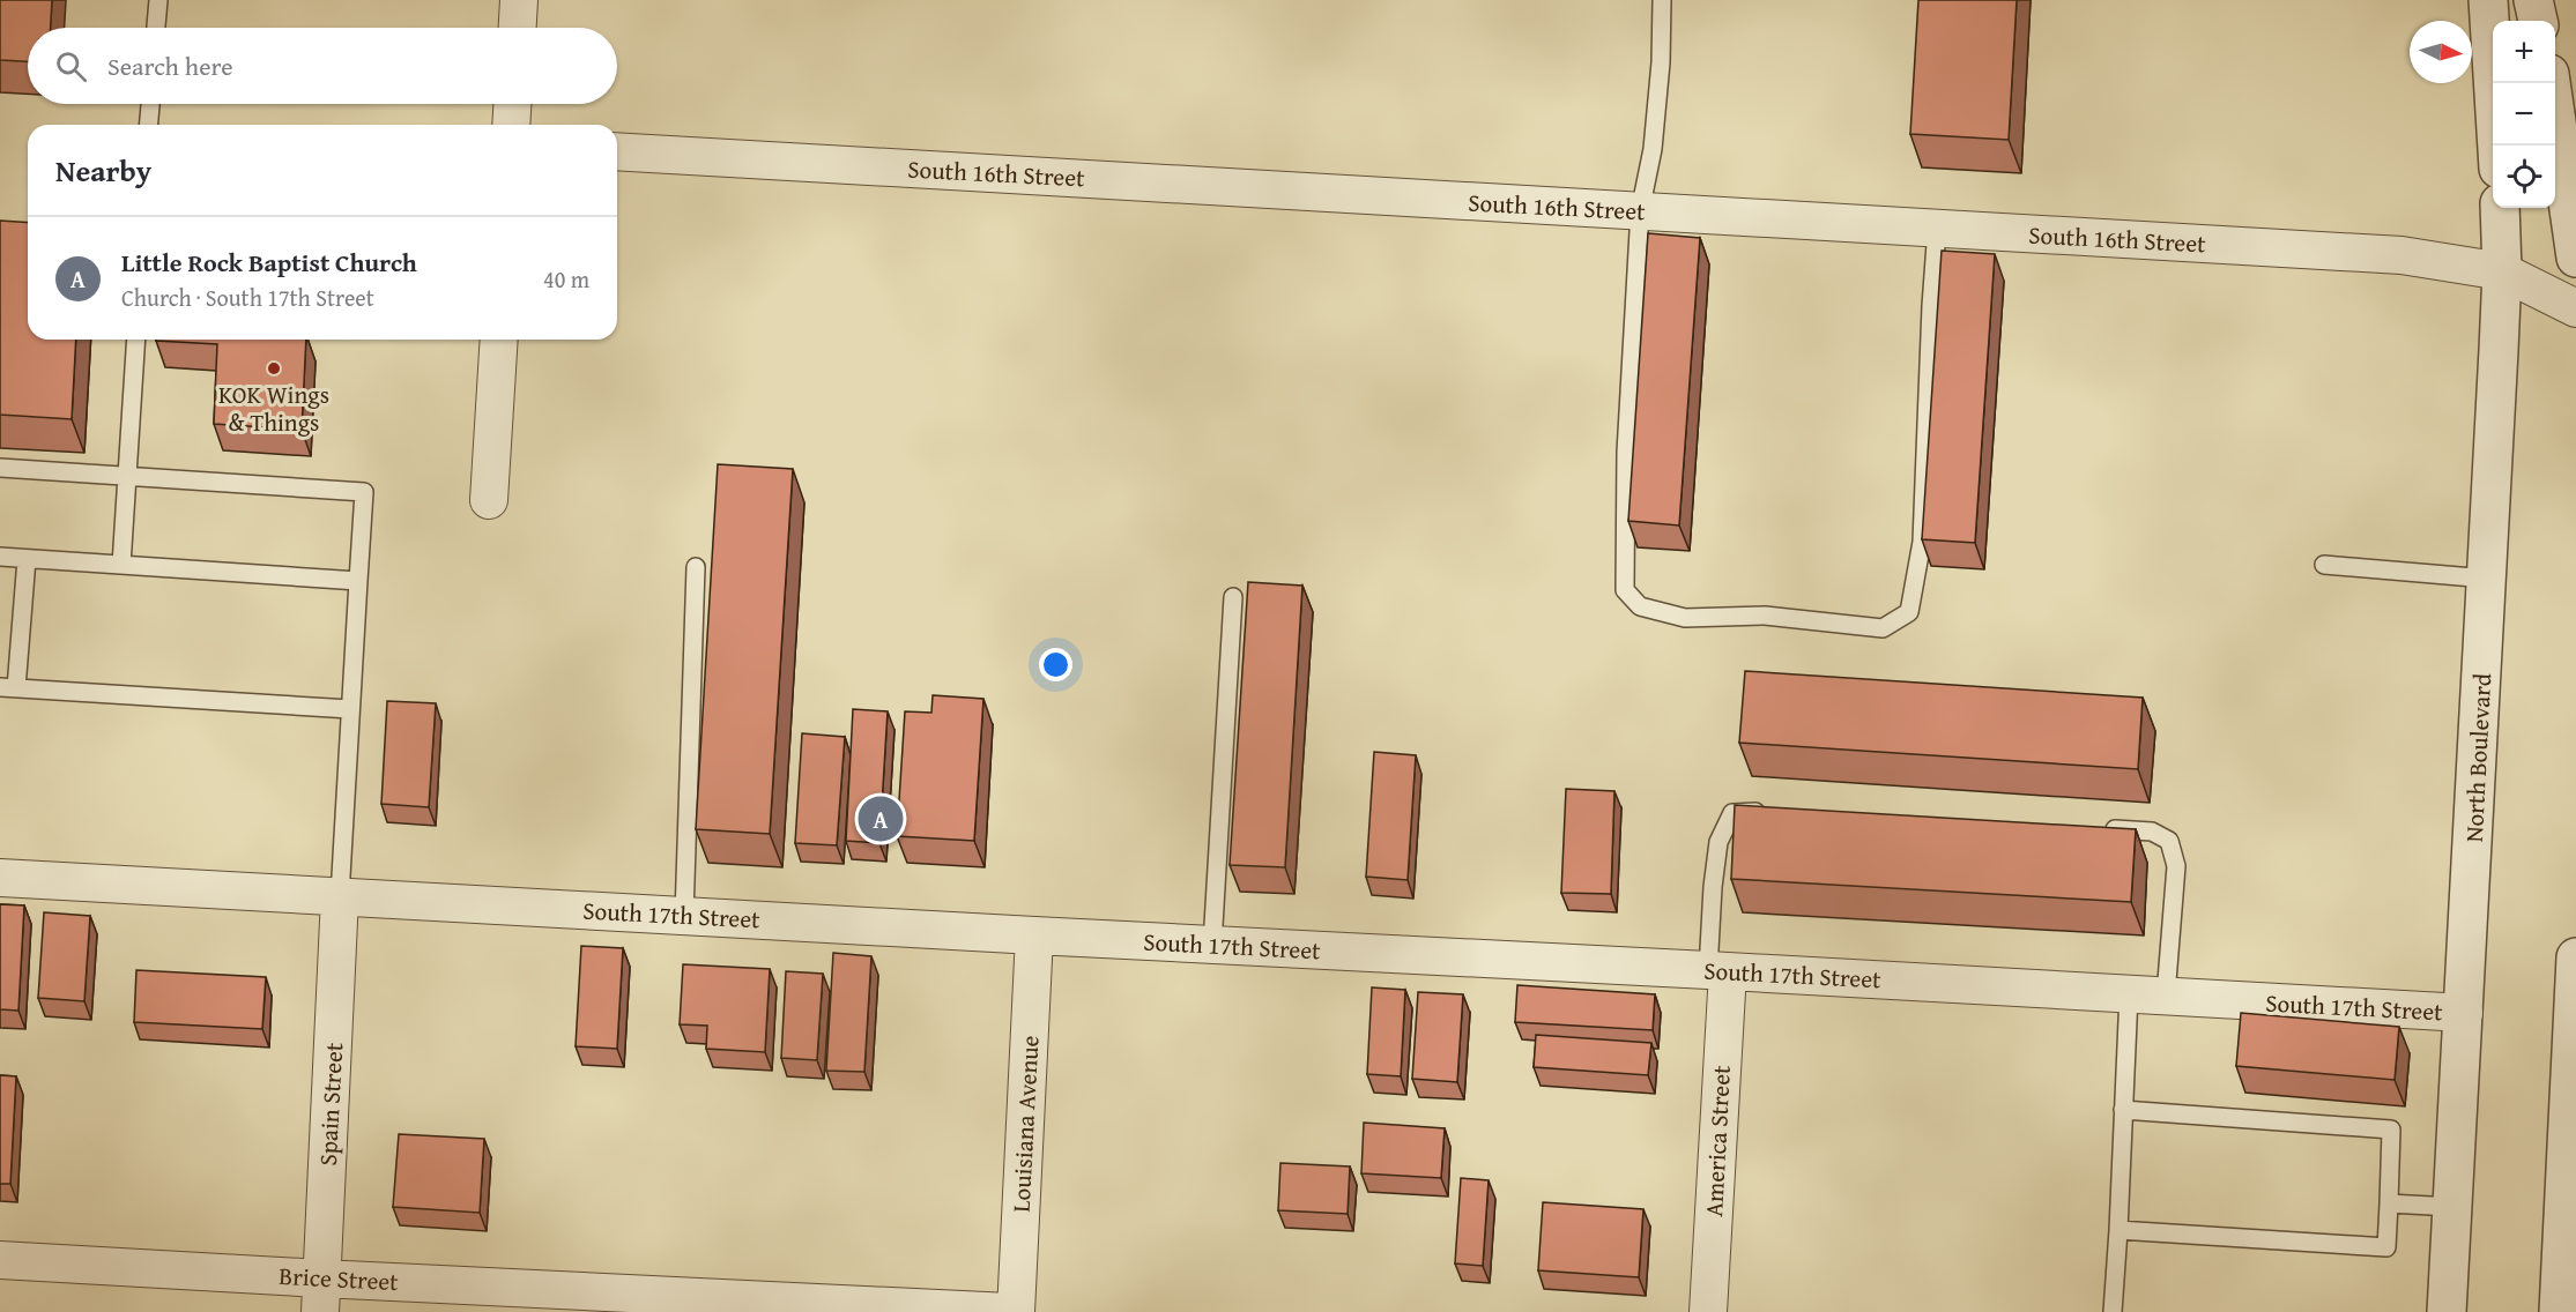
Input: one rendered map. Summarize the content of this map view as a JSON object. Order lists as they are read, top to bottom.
{
  "streets": {
    "street": [
      "South 16th Street",
      "North Boulevard",
      "South 17th Street",
      "Spain Street",
      "Louisiana Avenue",
      "America Street",
      "Brice Street"
    ]
  },
  "crossings": [
    ["South 16th Street", "North Boulevard"],
    ["North Boulevard", "South 17th Street"],
    ["South 17th Street", "Spain Street"],
    ["South 17th Street", "Louisiana Avenue"],
    ["South 17th Street", "America Street"],
    ["Spain Street", "Brice Street"]
  ],
  "places": ["KOK Wings & Things"],
  "north": "right",
  "page": {
    "map_buttons": ["+", "−"],
    "search": "Search here",
    "heading": "Nearby",
    "list": [
      {
        "mark": "A",
        "name": "Little Rock Baptist Church",
        "note": "Church · South 17th Street",
        "value": "40 m"
      }
    ],
    "pins": "A"
  }
}
